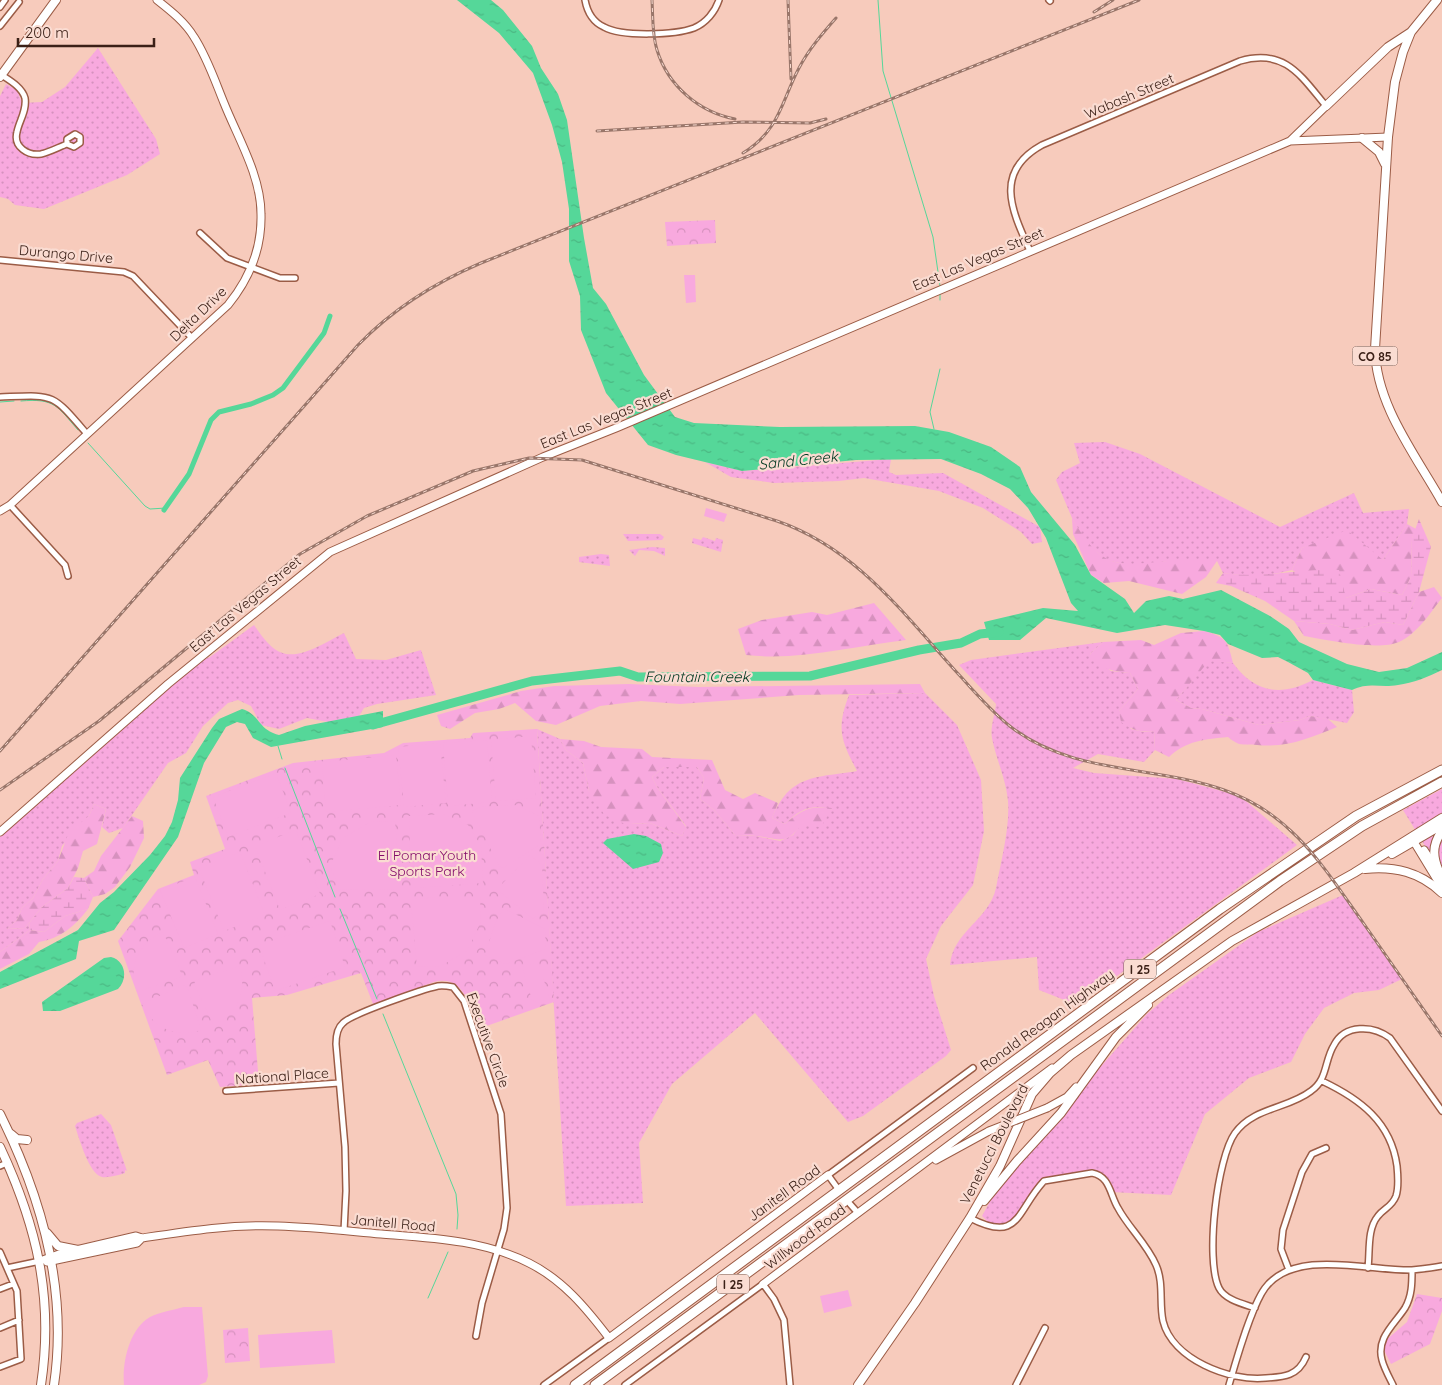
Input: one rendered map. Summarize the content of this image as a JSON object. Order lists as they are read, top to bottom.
{
  "streets": {
    "highway": ["I 25", "Ronald Reagan Highway"],
    "main road": ["CO 85", "Venetucci Boulevard"],
    "street": [
      "Wabash Street",
      "Durango Drive",
      "East Las Vegas Street",
      "Delta Drive",
      "Executive Circle",
      "National Place",
      "Janitell Road",
      "Willwood Road"
    ]
  },
  "crossings": [
    ["Wabash Street", "East Las Vegas Street"],
    ["Durango Drive", "Delta Drive"],
    ["East Las Vegas Street", "CO 85"],
    ["Executive Circle", "National Place"],
    ["Executive Circle", "Janitell Road"],
    ["Venetucci Boulevard", "Willwood Road"]
  ],
  "water": ["Sand Creek", "Fountain Creek"],
  "parks": ["El Pomar Youth Sports Park"],
  "scale_bar": "200 m"
}
